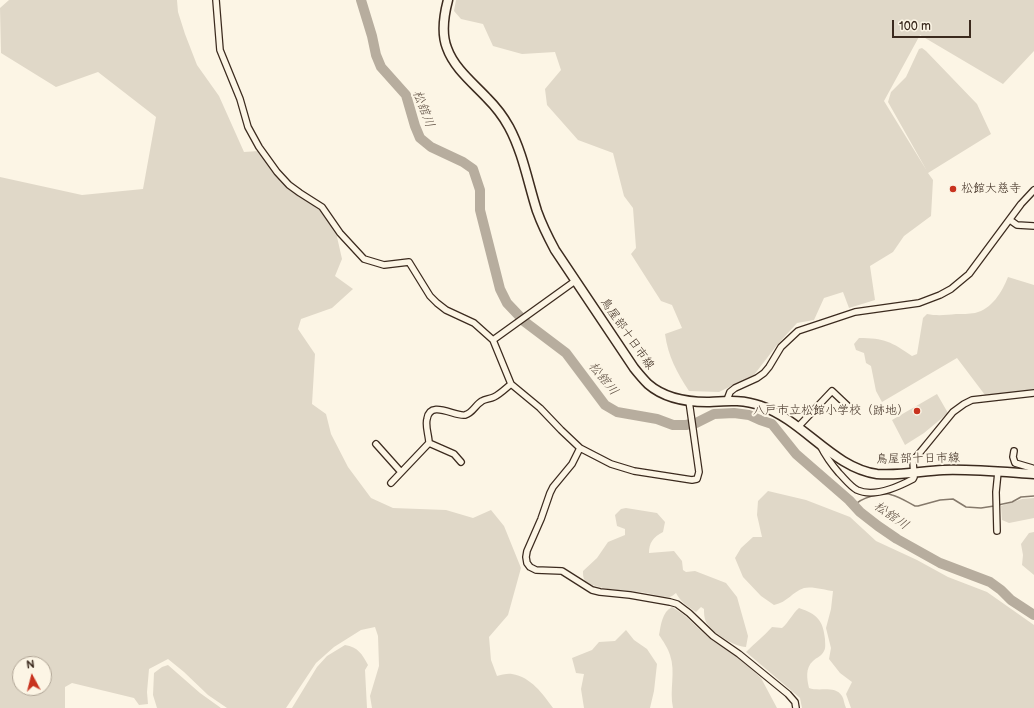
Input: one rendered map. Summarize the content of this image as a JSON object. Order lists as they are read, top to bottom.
{
  "streets": {
    "main road": ["鳥屋部十日市線"]
  },
  "water": ["松舘川"],
  "places": ["松館大慈寺", "八戸市立松館小学校（跡地）"],
  "scale_bar": "100 m",
  "north": "top"
}
